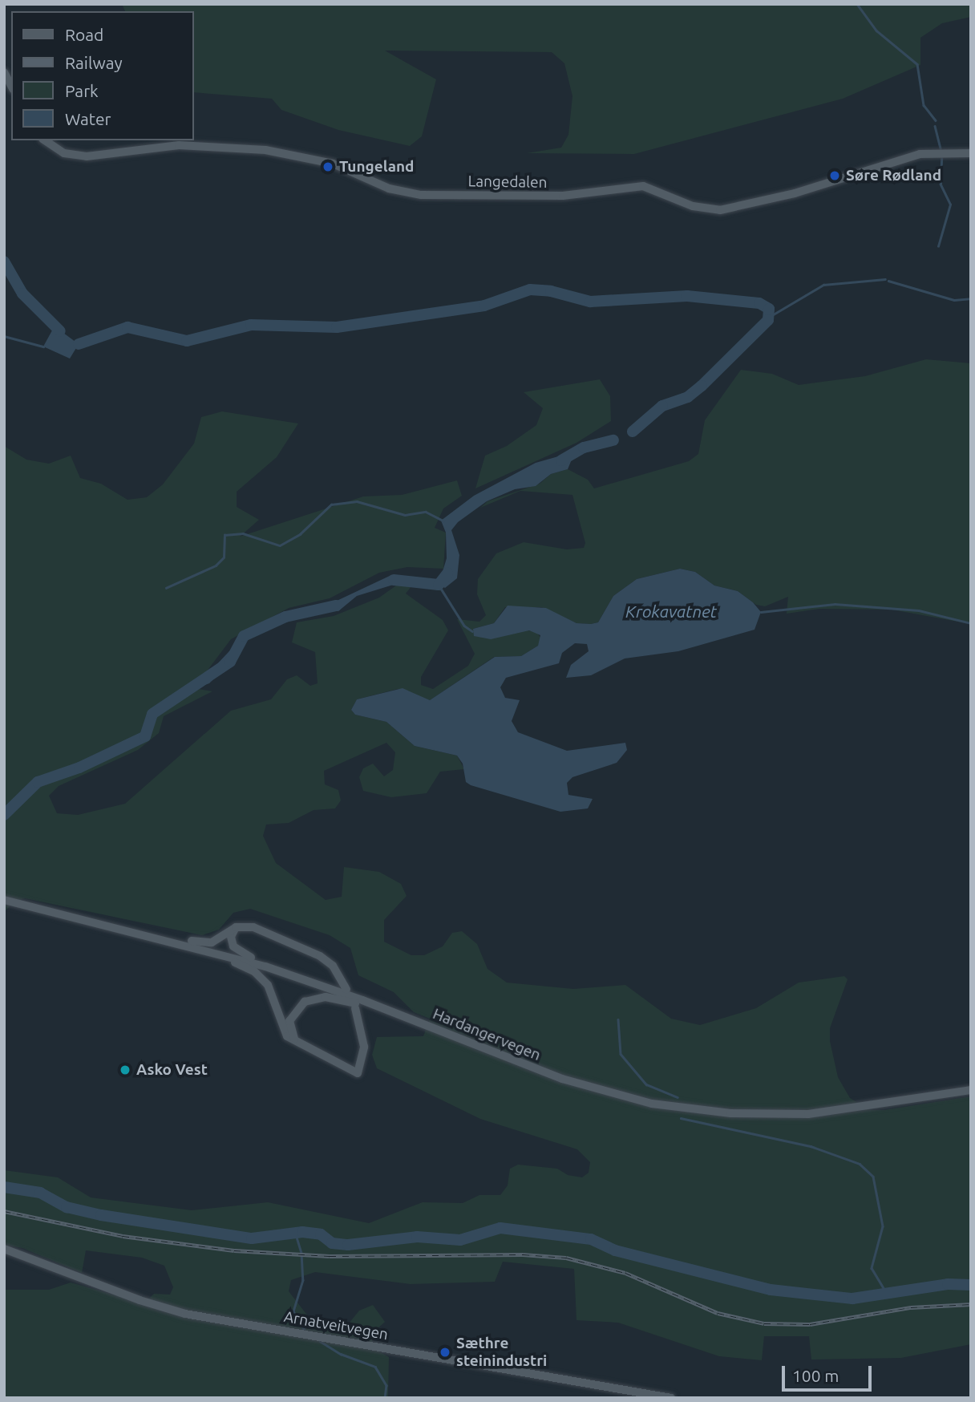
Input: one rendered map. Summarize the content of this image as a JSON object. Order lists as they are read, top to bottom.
{
  "streets": {
    "main road": ["Langedalen", "Hardangervegen", "Arnatveitvegen"]
  },
  "water": ["Krokavatnet"],
  "places": [
    "Tungeland",
    "Søre Rødland",
    "Asko Vest",
    "Sæthre steinindustri"
  ],
  "legend": [
    "Road",
    "Railway",
    "Park",
    "Water"
  ],
  "scale_bar": "100 m"
}
